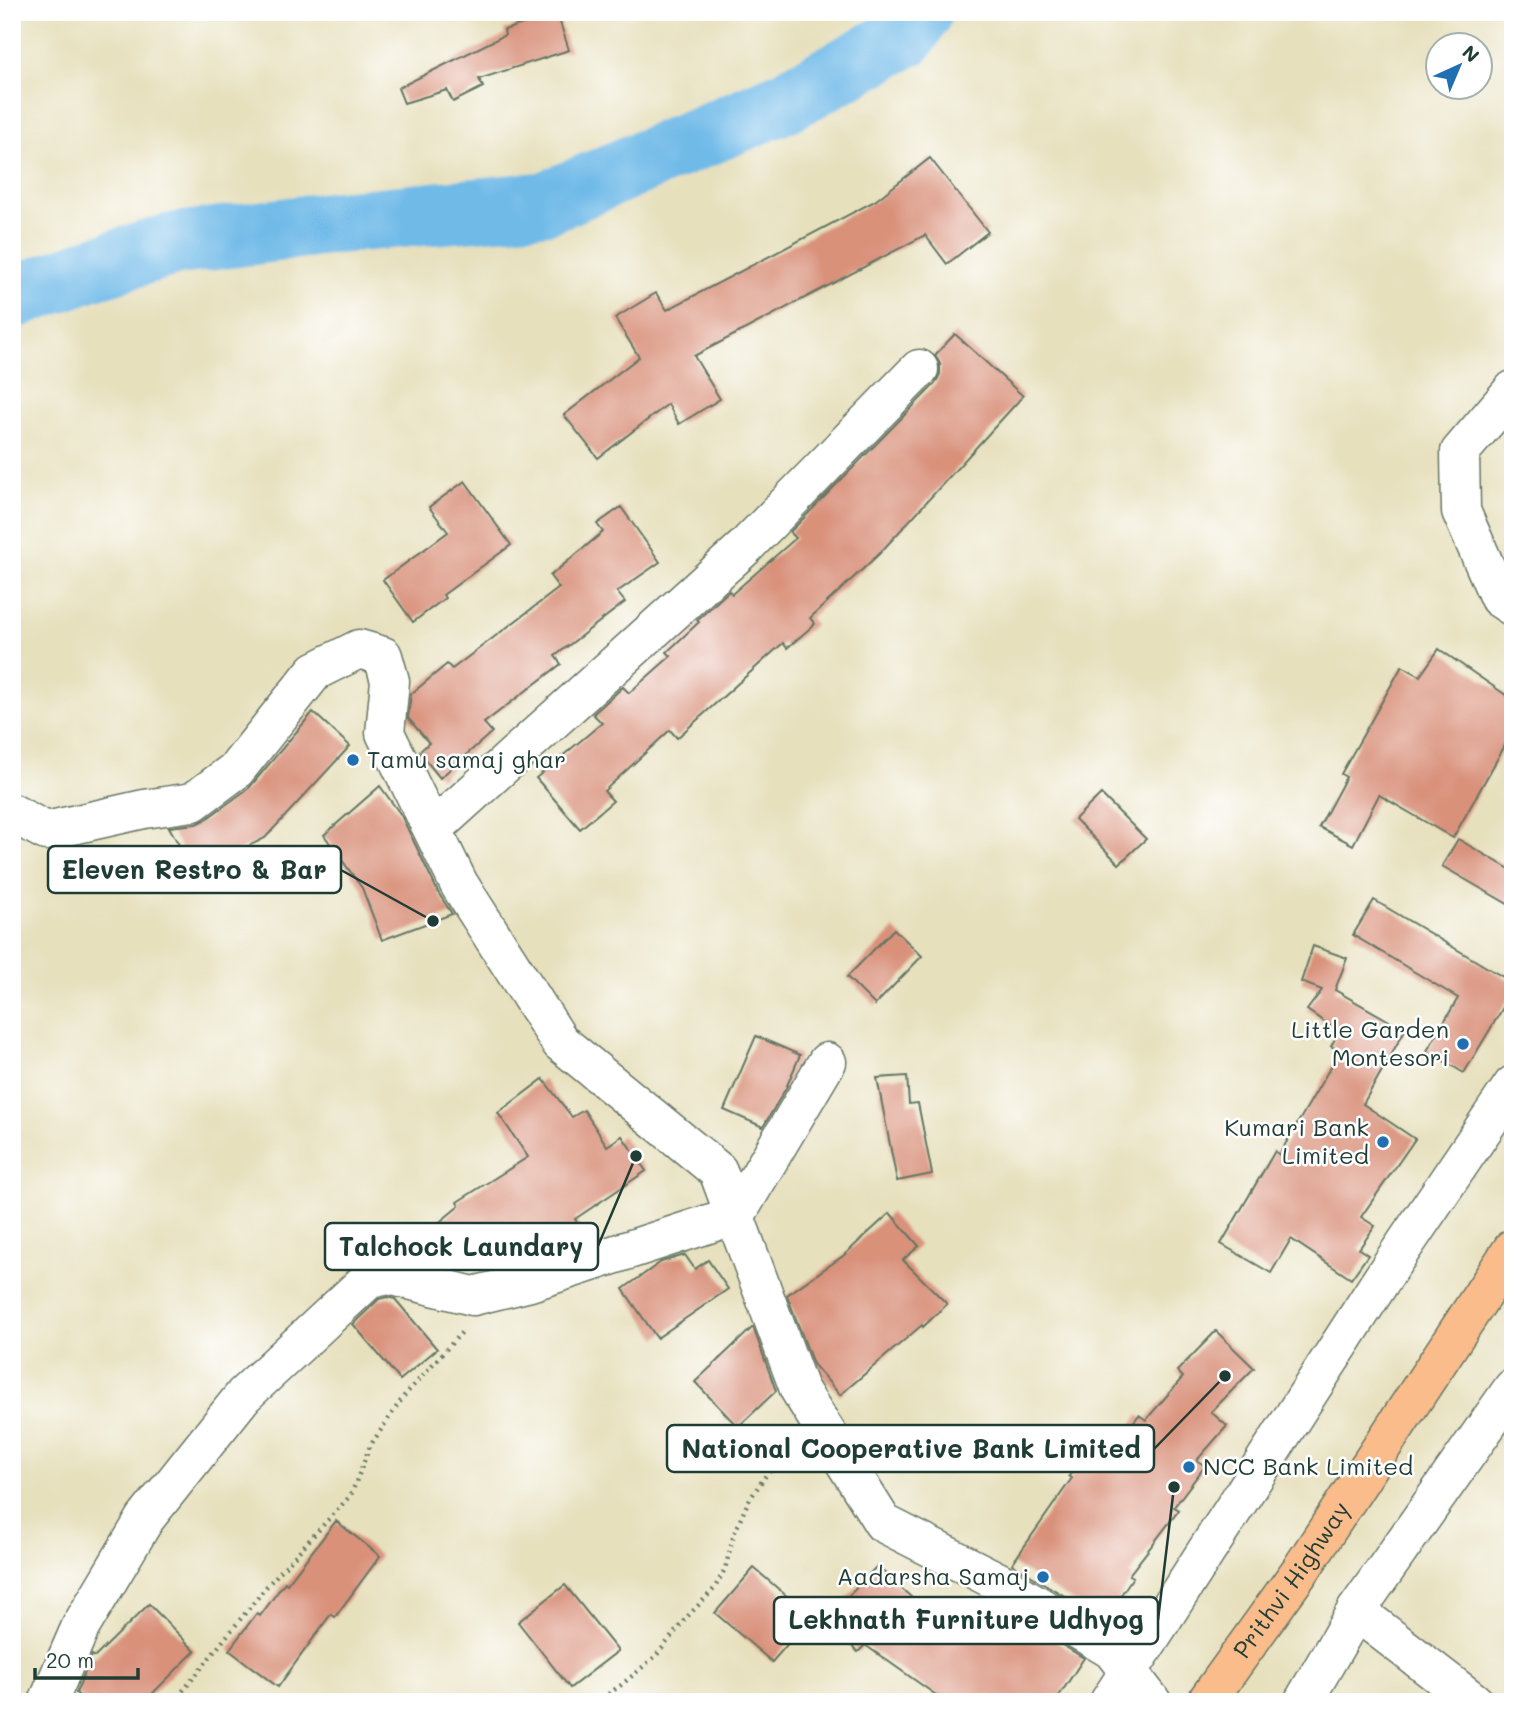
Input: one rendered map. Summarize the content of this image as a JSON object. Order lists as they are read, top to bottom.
{
  "streets": {
    "highway": ["Prithvi Highway"]
  },
  "places": [
    "Tamu samaj ghar",
    "Eleven Restro & Bar",
    "Little Garden Montesori",
    "Kumari Bank Limited",
    "Talchock Laundary",
    "National Cooperative Bank Limited",
    "NCC Bank Limited",
    "Lekhnath Furniture Udhyog",
    "Aadarsha Samaj"
  ],
  "scale_bar": "20 m",
  "north": "top right"
}
